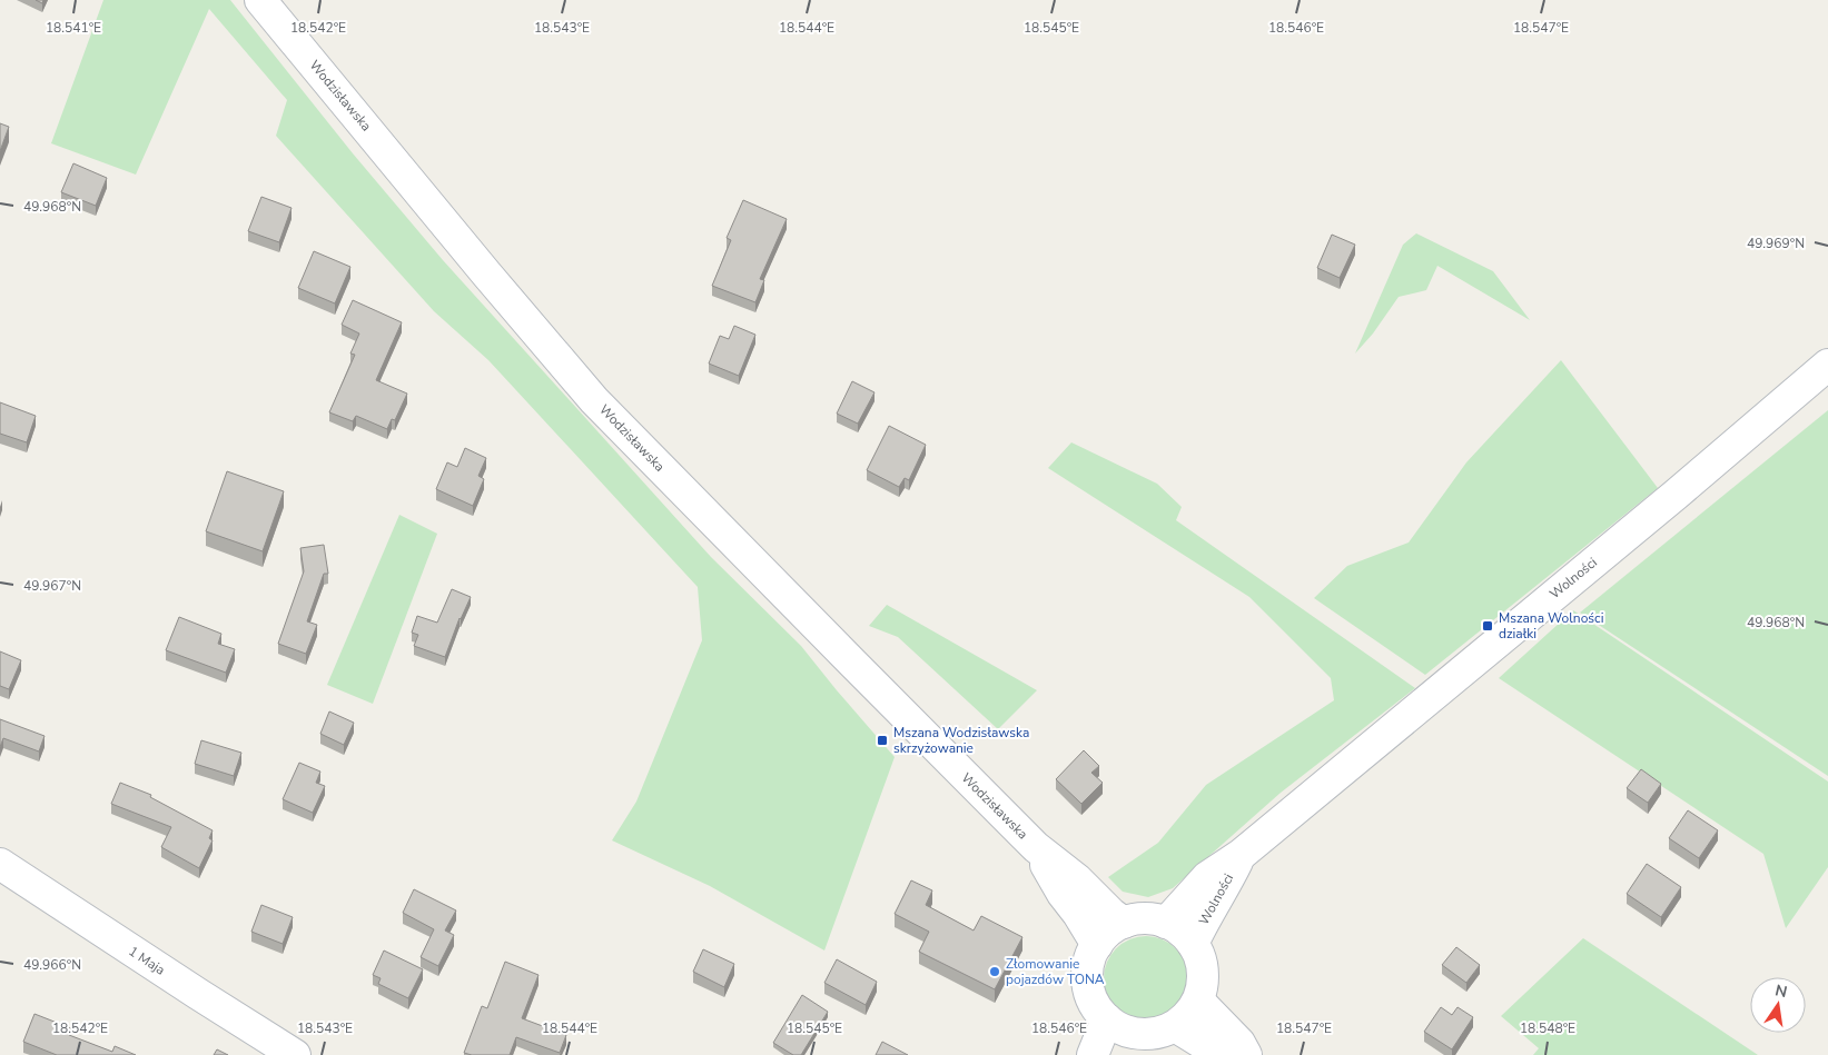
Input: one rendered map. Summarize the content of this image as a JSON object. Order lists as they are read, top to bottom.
{
  "streets": {
    "main road": ["Wodzisławska", "Wolności", "1 Maja"]
  },
  "crossings": [
    ["Wodzisławska", "Wolności"]
  ],
  "places": {
    "transit": ["Mszana Wolności działki", "Mszana Wodzisławska skrzyżowanie"],
    "other": ["Złomowanie pojazdów TONA"]
  },
  "north": "top",
  "coordinates": [
    "18.541°E",
    "18.542°E",
    "18.543°E",
    "18.544°E",
    "18.545°E",
    "18.546°E",
    "18.547°E",
    "49.968°N",
    "49.969°N",
    "49.967°N",
    "49.966°N",
    "18.548°E"
  ]
}
